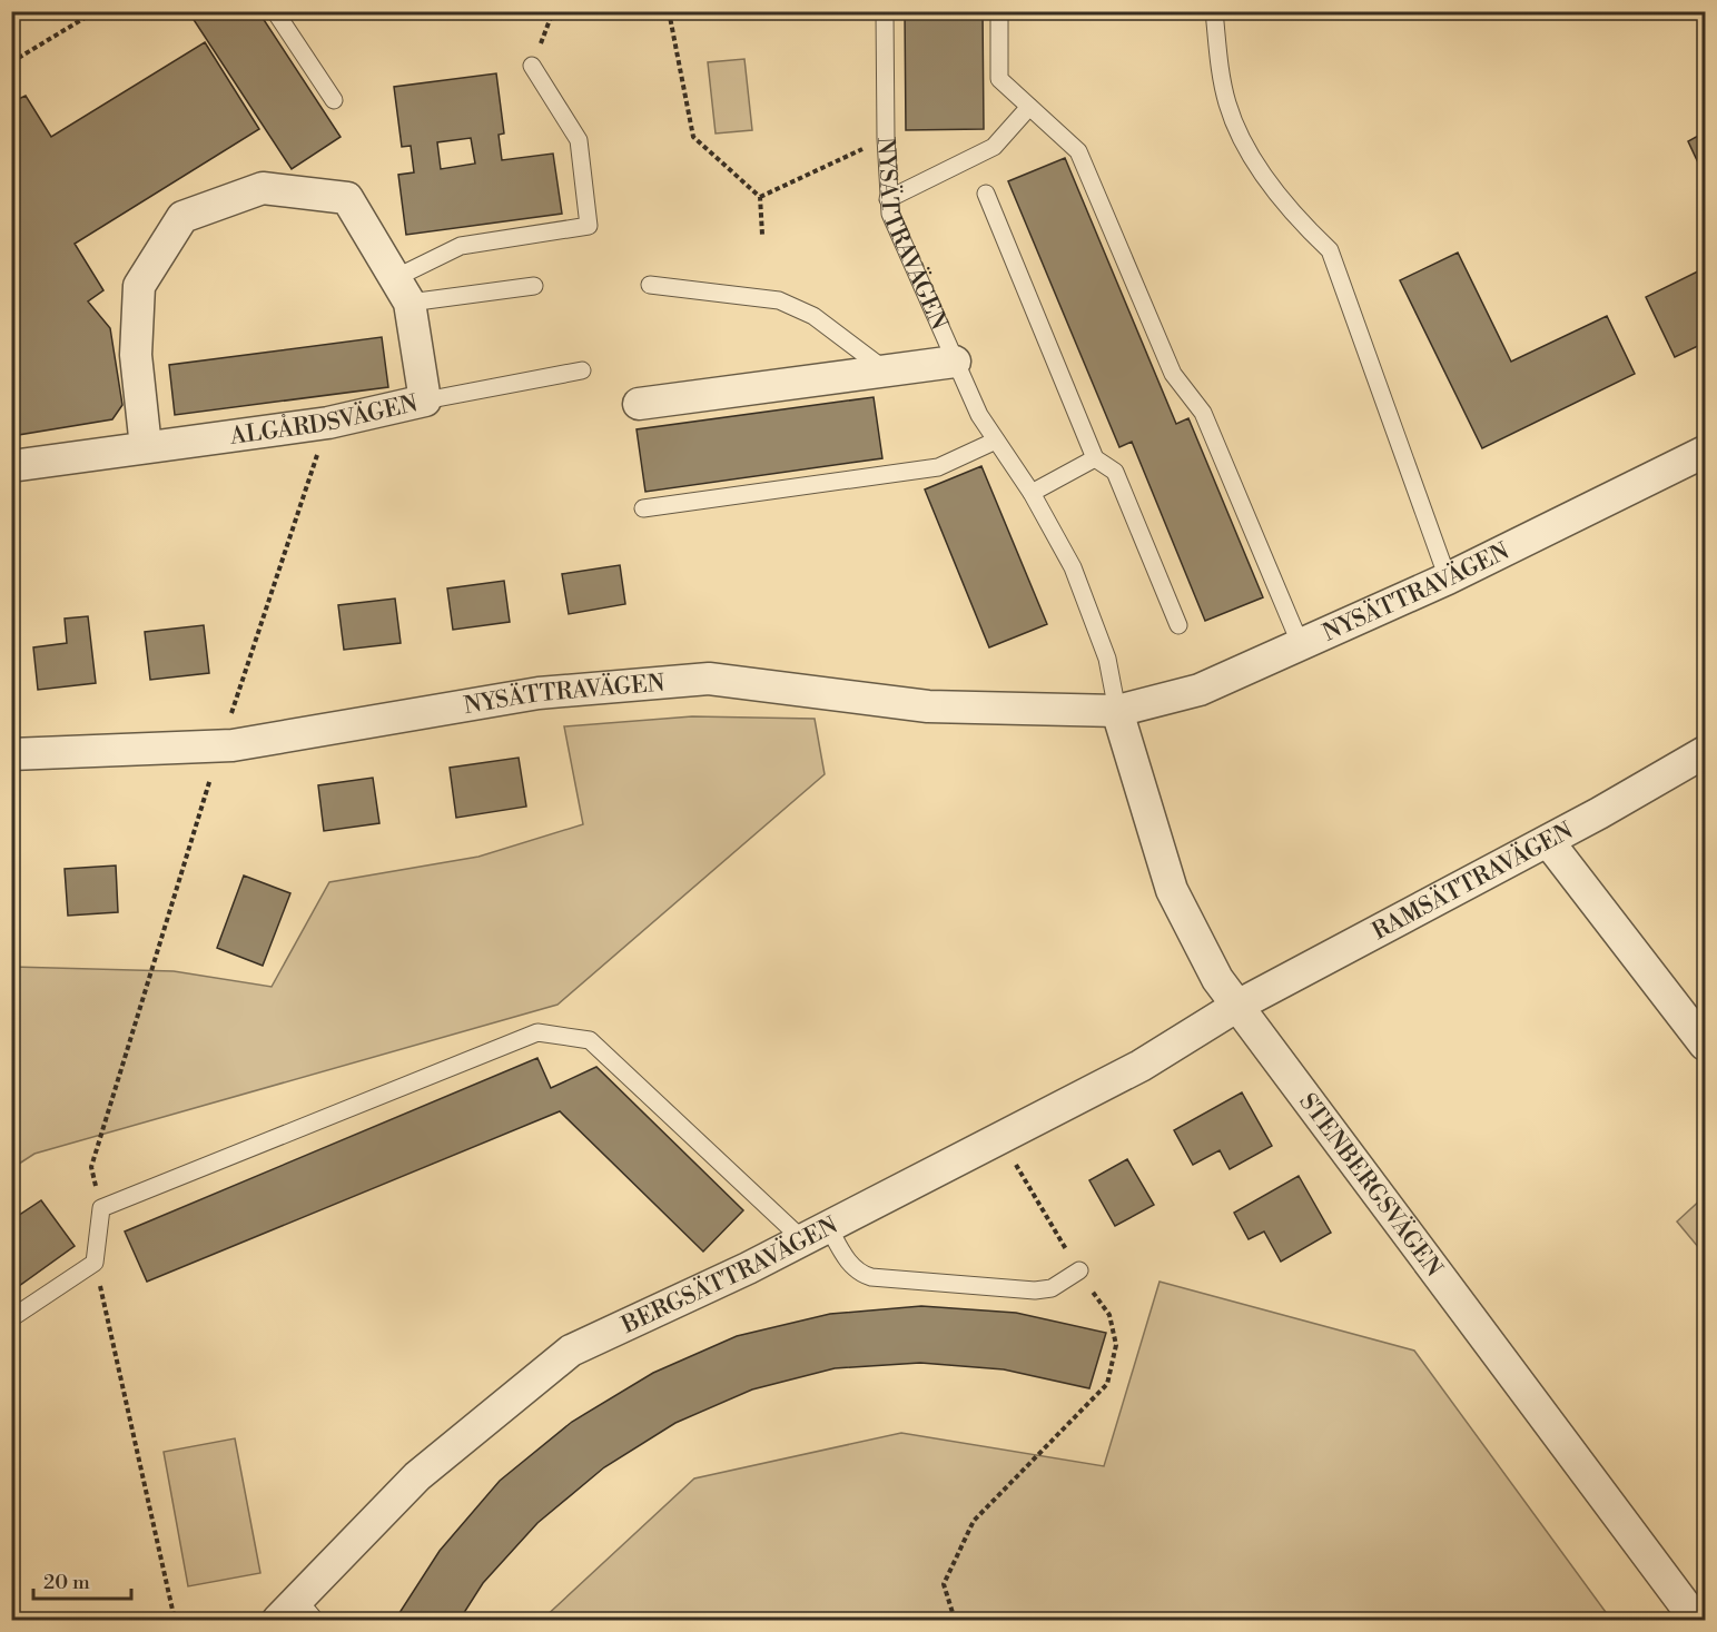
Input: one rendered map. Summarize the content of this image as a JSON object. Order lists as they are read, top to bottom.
{
  "streets": {
    "street": [
      "NYSÄTTRAVÄGEN",
      "ALGÅRDSVÄGEN",
      "RAMSÄTTRAVÄGEN",
      "STENBERGSVÄGEN",
      "BERGSÄTTRAVÄGEN"
    ]
  },
  "crossings": [
    ["NYSÄTTRAVÄGEN", "STENBERGSVÄGEN"],
    ["RAMSÄTTRAVÄGEN", "STENBERGSVÄGEN"],
    ["RAMSÄTTRAVÄGEN", "BERGSÄTTRAVÄGEN"],
    ["STENBERGSVÄGEN", "BERGSÄTTRAVÄGEN"]
  ],
  "scale_bar": "20 m"
}
